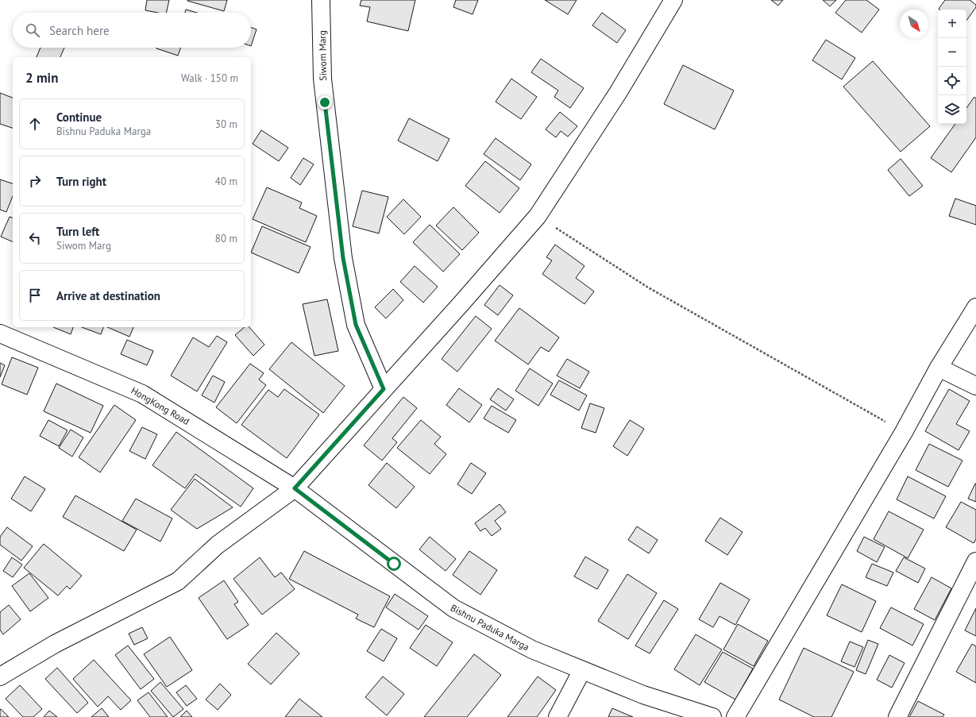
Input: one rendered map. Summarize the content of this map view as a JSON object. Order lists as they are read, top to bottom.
{
  "streets": {
    "street": ["Siwom Marg", "HongKong Road", "Bishnu Paduka Marga"]
  },
  "crossings": [
    ["HongKong Road", "Bishnu Paduka Marga"]
  ],
  "north": "bottom right",
  "page": {
    "map_buttons": ["+", "−"],
    "search": "Search here",
    "heading": ["2 min", "Walk · 150 m"],
    "list": [
      ["Continue", "Bishnu Paduka Marga", "30 m"],
      ["Turn right", "40 m"],
      ["Turn left", "Siwom Marg", "80 m"],
      "Arrive at destination"
    ]
  }
}
